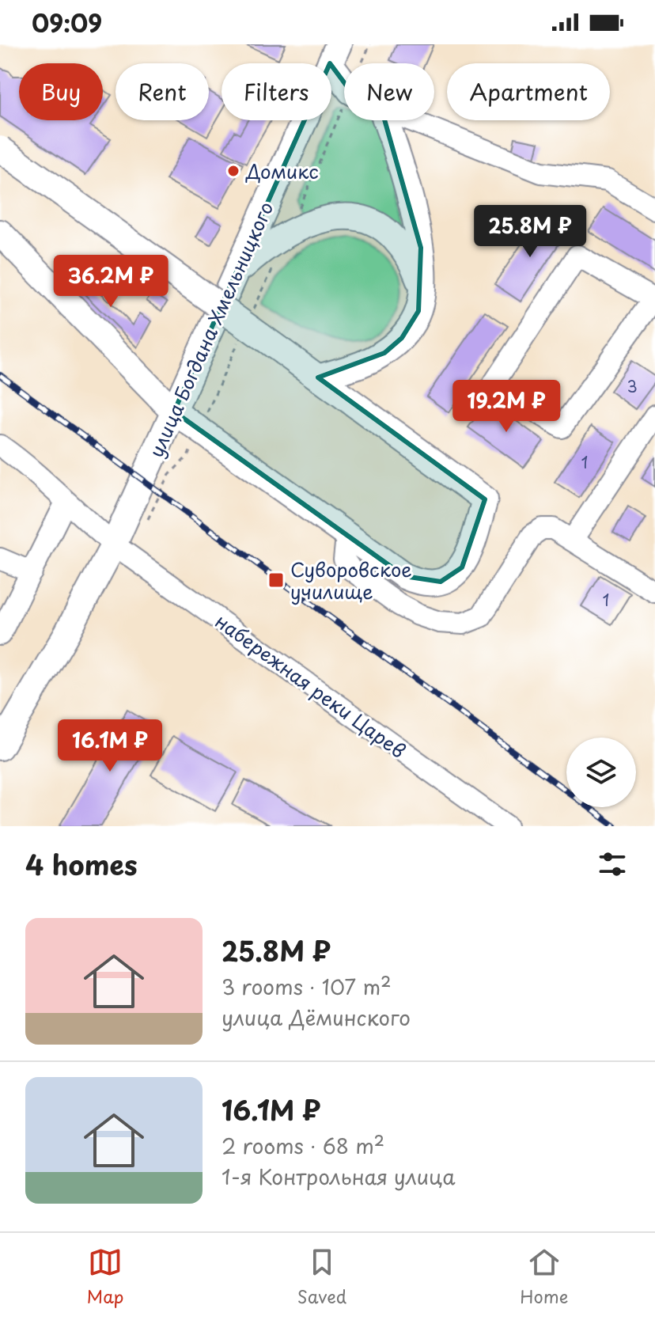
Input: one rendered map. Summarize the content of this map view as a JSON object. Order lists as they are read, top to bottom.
{
  "streets": {
    "main road": ["улица Богдана Хмельницкого"],
    "street": ["набережная реки Царев"]
  },
  "crossings": [
    ["улица Богдана Хмельницкого", "набережная реки Царев"]
  ],
  "places": {
    "other": ["Домикс"],
    "transit": ["Суворовское училище"]
  },
  "house_numbers": ["3", "1", "1"],
  "page": {
    "status": "09:09",
    "chip": [
      "Buy",
      "Rent",
      "Filters",
      "New",
      "Apartment"
    ],
    "price": [
      "25.8M ₽",
      "36.2M ₽",
      "19.2M ₽",
      "16.1M ₽"
    ],
    "heading": "4 homes",
    "list": [
      {
        "name": "25.8M ₽",
        "note": "3 rooms · 107 m² · улица Дёминского"
      },
      {
        "name": "16.1M ₽",
        "note": "2 rooms · 68 m² · 1-я Контрольная улица"
      }
    ],
    "tabs": ["Map", "Saved", "Home"]
  }
}
